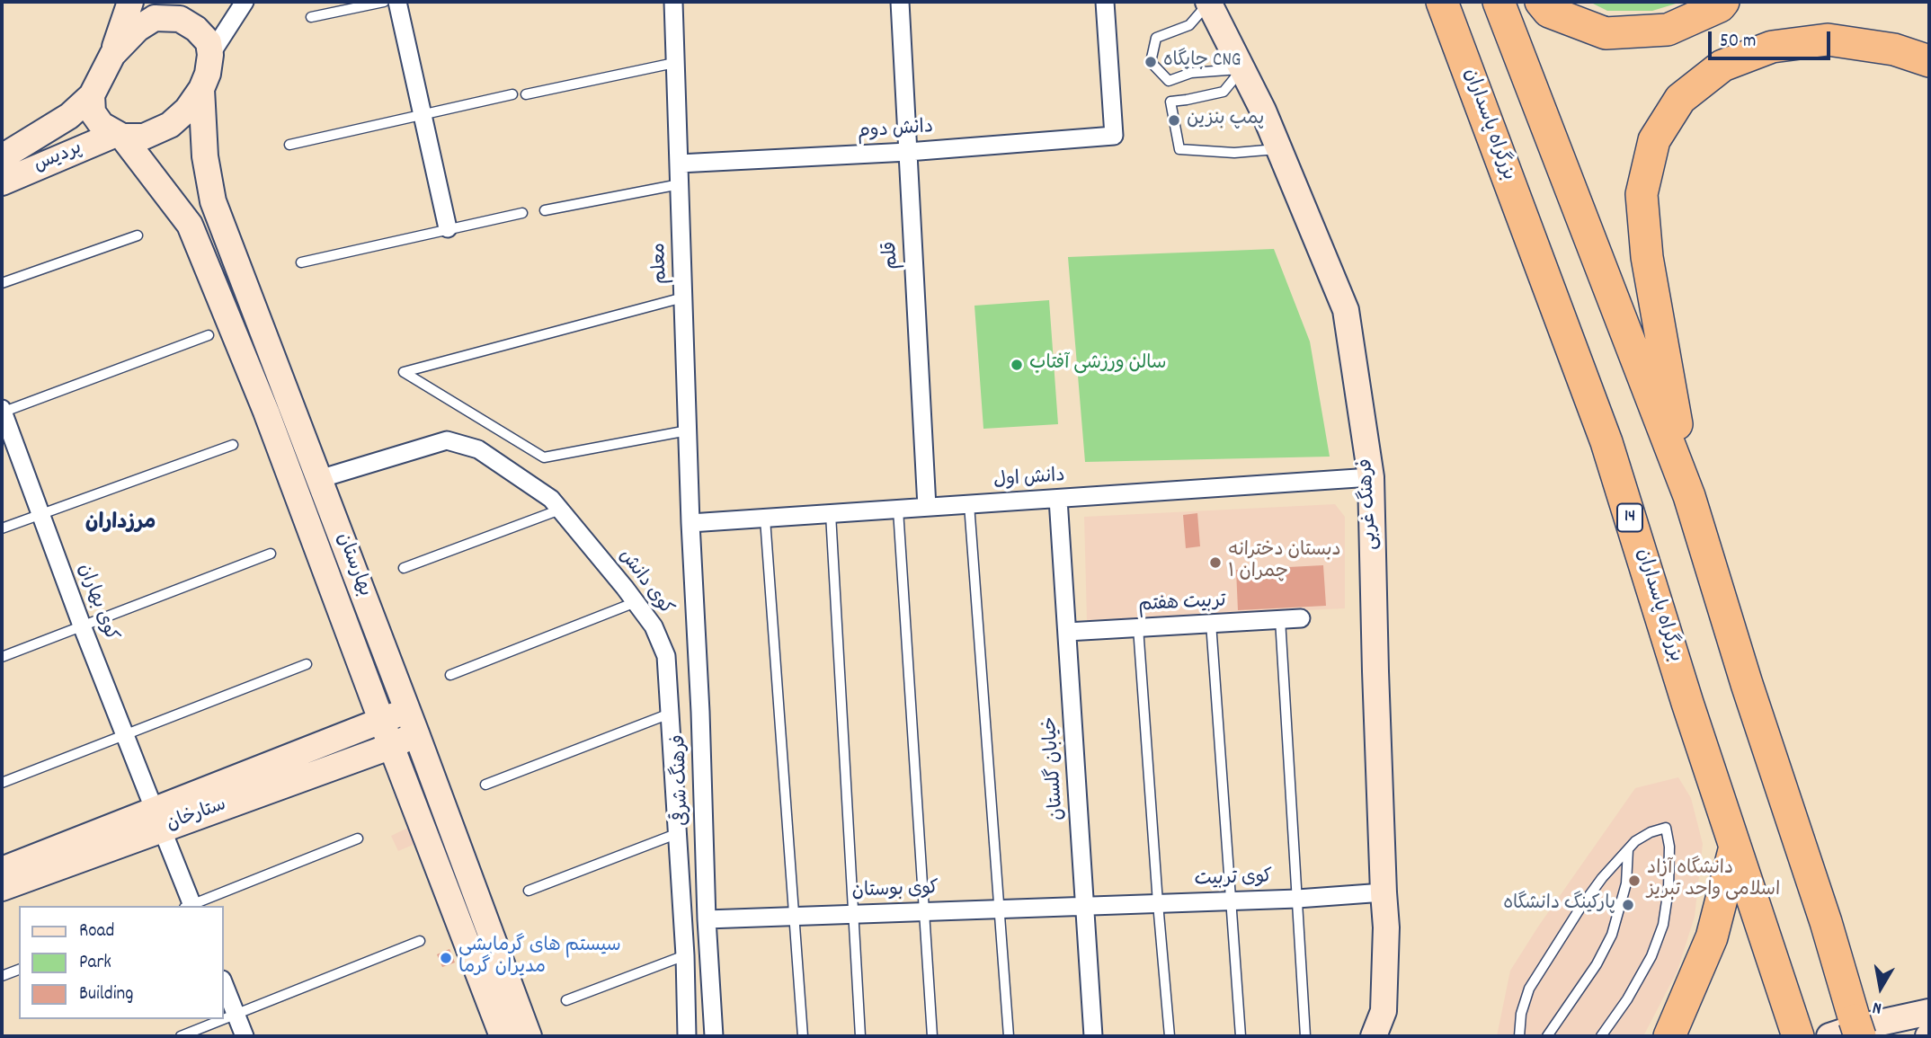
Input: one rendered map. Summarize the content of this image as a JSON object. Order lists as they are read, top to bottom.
{
  "streets": {
    "highway": ["بزرگراه پاسداران", "14"],
    "street": [
      "دانش دوم",
      "پردیس",
      "قلم",
      "معلم",
      "دانش اول",
      "فرهنگ غربی",
      "بهارستان",
      "کوی دانش",
      "کوی بهاران",
      "تربیت هفتم",
      "خیابان گلستان",
      "فرهنگ شرقی",
      "ستارخان",
      "کوی تربیت",
      "کوی بوستان"
    ]
  },
  "crossings": [
    ["دانش دوم", "قلم"],
    ["دانش دوم", "معلم"],
    ["پردیس", "بهارستان"],
    ["قلم", "دانش اول"],
    ["معلم", "دانش اول"],
    ["معلم", "فرهنگ شرقی"],
    ["دانش اول", "فرهنگ غربی"],
    ["دانش اول", "خیابان گلستان"],
    ["دانش اول", "فرهنگ شرقی"],
    ["فرهنگ غربی", "کوی تربیت"],
    ["بهارستان", "کوی دانش"],
    ["بهارستان", "ستارخان"],
    ["کوی بهاران", "ستارخان"],
    ["تربیت هفتم", "خیابان گلستان"],
    ["خیابان گلستان", "کوی تربیت"],
    ["خیابان گلستان", "کوی بوستان"],
    ["فرهنگ شرقی", "کوی بوستان"],
    ["کوی تربیت", "کوی بوستان"]
  ],
  "districts": ["مرزداران"],
  "places": [
    "جایگاه CNG",
    "پمپ بنزین",
    "سالن ورزشی آفتاب",
    "دبستان دخترانه چمران ۱",
    "دانشگاه آزاد اسلامی واحد تبریز",
    "پارکینگ دانشگاه",
    "سیستم های گرمایشی مدیران گرما"
  ],
  "legend": ["Road", "Park", "Building"],
  "scale_bar": "50 m",
  "north": "bottom"
}
